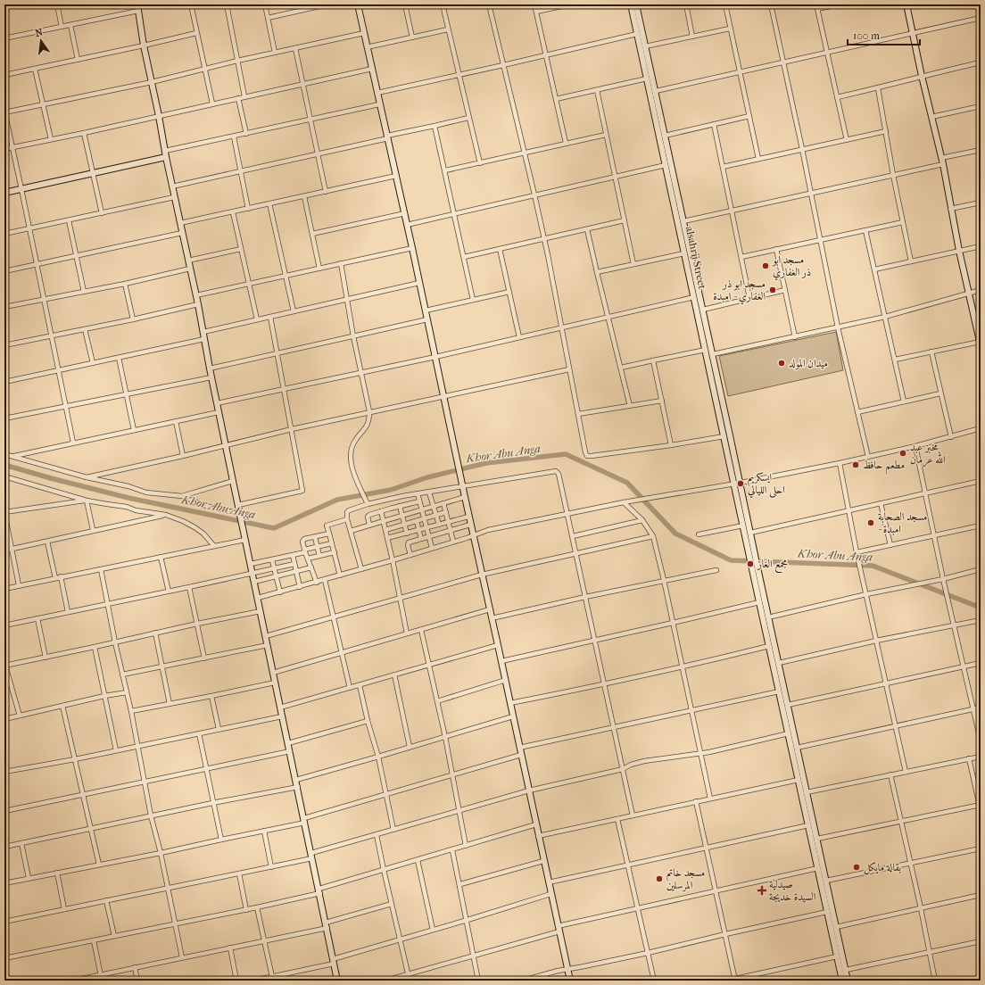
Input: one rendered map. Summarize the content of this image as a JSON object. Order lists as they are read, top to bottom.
{
  "streets": {
    "street": ["alsahrij Street"]
  },
  "water": ["Khor Abu Anga"],
  "places": {
    "other": [
      "مسجد ابو ذر الغفاري",
      "مسجد ابو ذر الغفاري - امبدة",
      "ميدان المولد",
      "مخبز عبد الله عرمان",
      "مطعم حافظ",
      "ايسكريم احلى الليالي",
      "مسجد الصحابة - امبدة",
      "مجمع الغاز",
      "بقالة مايكل",
      "مسجد خاتم المرسلين"
    ],
    "health": ["صيدلية السيدة خديجة"]
  },
  "scale_bar": "100 m",
  "north": "top"
}
